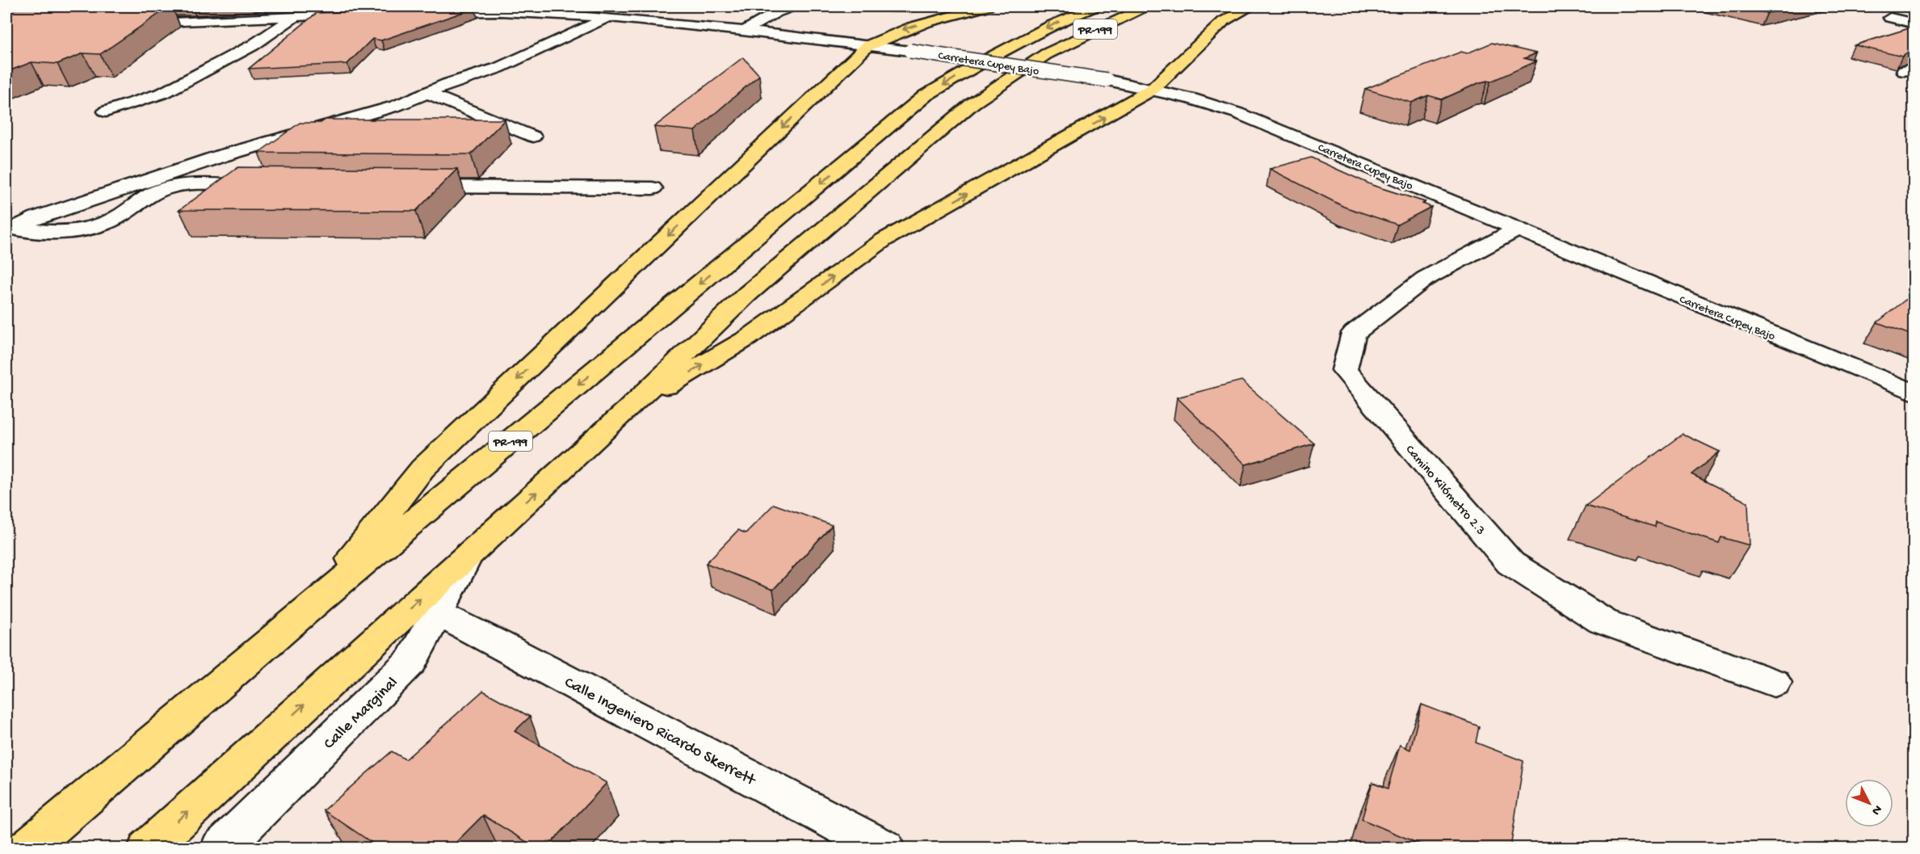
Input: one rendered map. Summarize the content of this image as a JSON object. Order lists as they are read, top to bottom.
{
  "streets": {
    "main road": ["PR-199"],
    "street": [
      "Carretera Cupey Bajo",
      "Camino Kilómetro 2.3",
      "Calle Marginal",
      "Calle Ingeniero Ricardo Skerrett"
    ]
  },
  "crossings": [
    ["PR-199", "Calle Marginal"],
    ["Carretera Cupey Bajo", "Camino Kilómetro 2.3"],
    ["Calle Marginal", "Calle Ingeniero Ricardo Skerrett"]
  ],
  "north": "bottom right"
}
